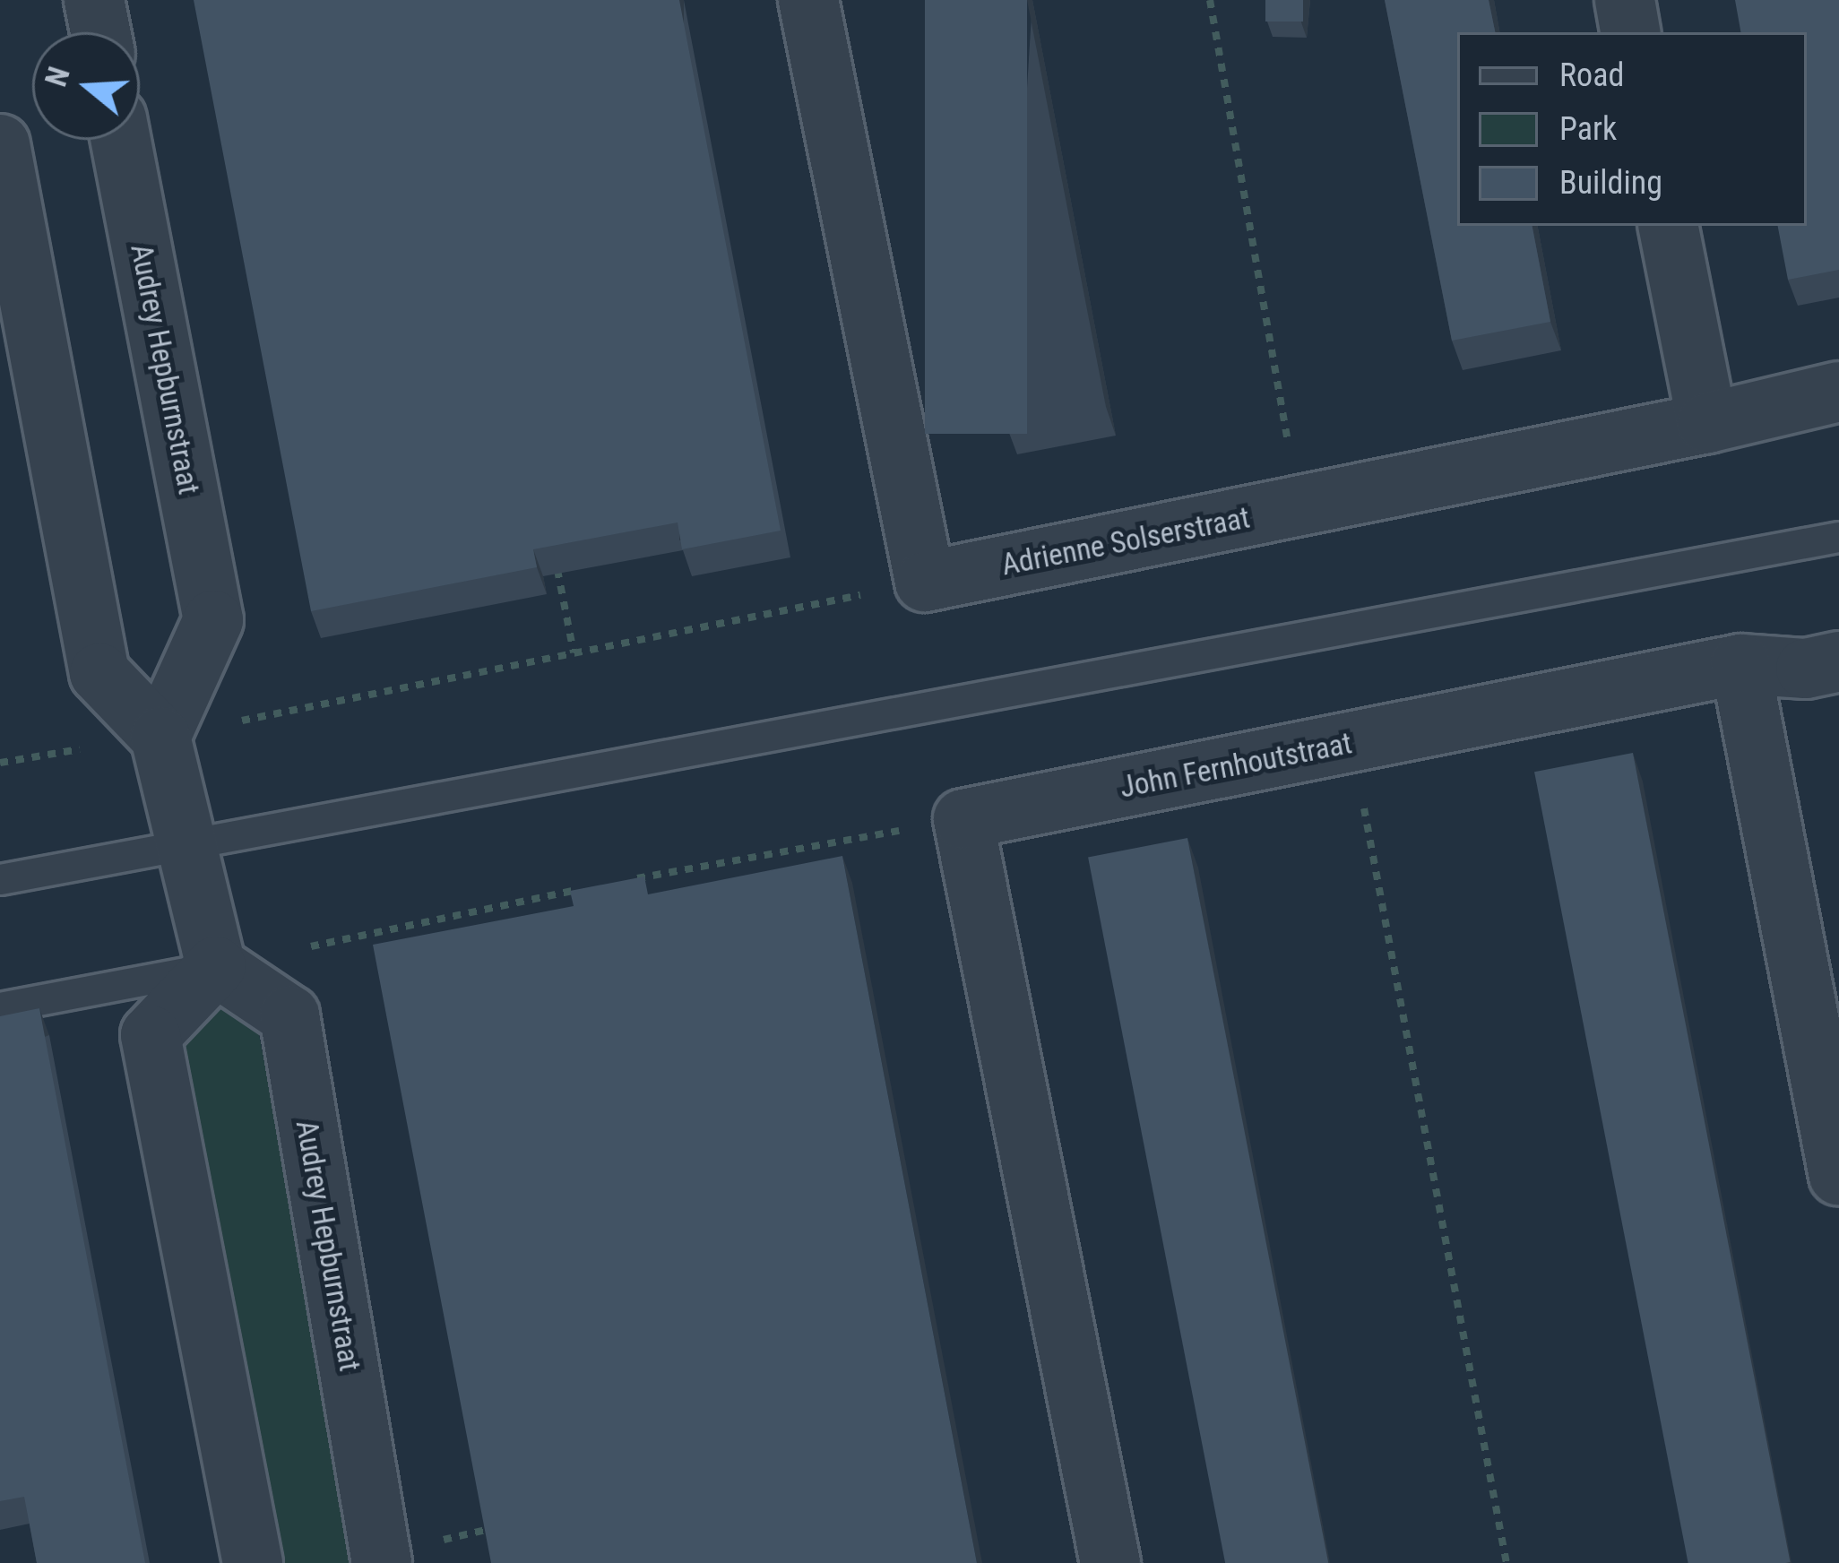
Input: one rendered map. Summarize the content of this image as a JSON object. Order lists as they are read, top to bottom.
{
  "streets": {
    "street": ["Audrey Hepburnstraat", "Adrienne Solserstraat", "John Fernhoutstraat"]
  },
  "legend": ["Road", "Park", "Building"],
  "north": "left"
}
